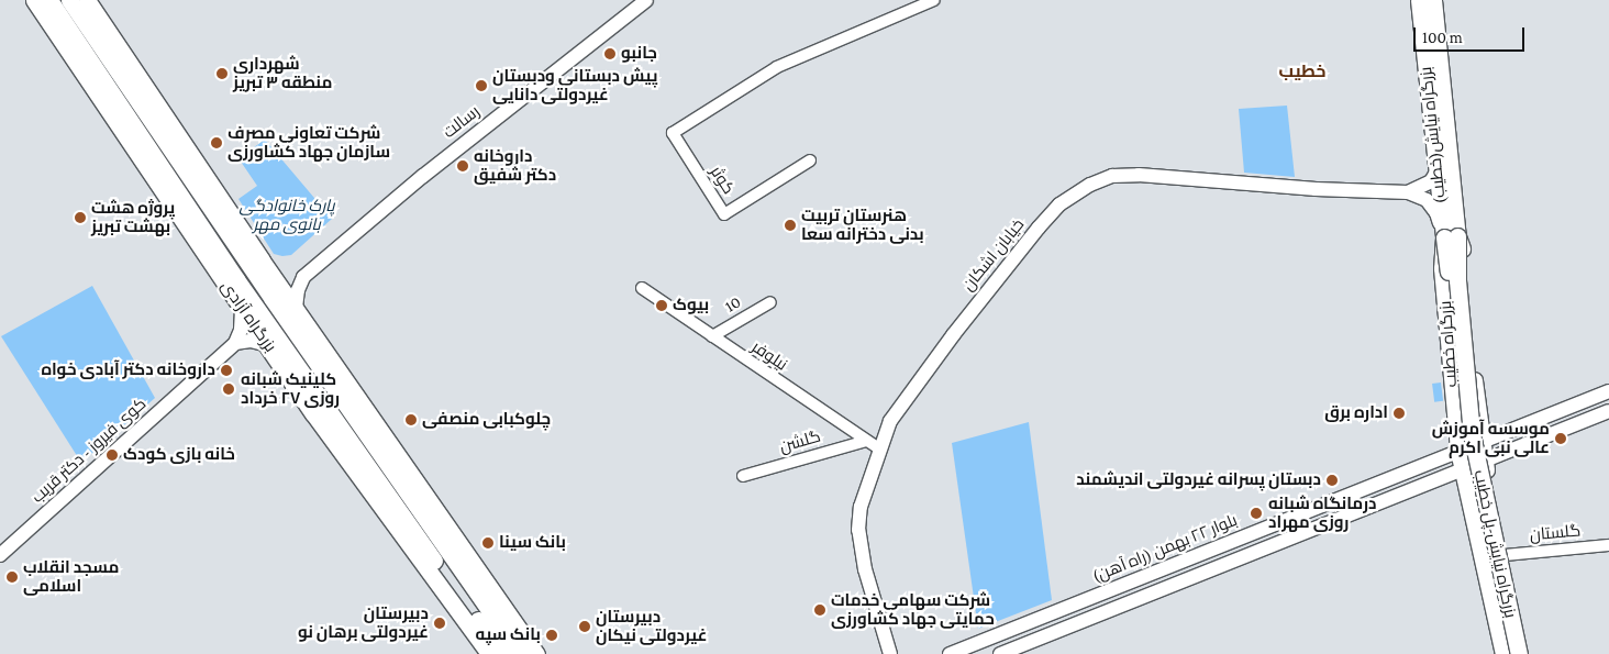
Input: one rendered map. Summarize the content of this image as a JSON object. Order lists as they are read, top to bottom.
{
  "streets": {
    "highway": [
      "بزرگراه نیایش(خطیب)",
      "بزرگراه آزادی",
      "بزرگراه خطیب",
      "بزرگراه نیایش-پل خطیب"
    ],
    "main road": [
      "رسالت",
      "خیابان اشکان",
      "کوی فیروز - دکتر قریب",
      "بلوار ۲۲ بهمن (راه آهن)"
    ],
    "street": [
      "کوثر",
      "10",
      "نیلوفر",
      "گلشن",
      "گلستان"
    ]
  },
  "crossings": [
    ["بزرگراه نیایش(خطیب)", "بزرگراه خطیب"],
    ["بزرگراه نیایش(خطیب)", "بزرگراه نیایش-پل خطیب"],
    ["خیابان اشکان", "نیلوفر"],
    ["10", "نیلوفر"],
    ["بزرگراه خطیب", "گلستان"],
    ["بزرگراه خطیب", "بزرگراه نیایش-پل خطیب"],
    ["بزرگراه خطیب", "بلوار ۲۲ بهمن (راه آهن)"],
    ["نیلوفر", "گلشن"]
  ],
  "districts": ["خطیب"],
  "parks": ["پارک خانوادگی بانوی مهر"],
  "places": [
    "جانبو",
    "شهرداری منطقه ۳ تبریز",
    "پیش دبستانی ودبستان غیردولتی دانایی",
    "شرکت تعاونی مصرف سازمان جهاد کشاورزی",
    "داروخانه دکتر شفیق",
    "پروژه هشت بهشت تبریز",
    "هنرستان تربیت بدنی دخترانه سعا",
    "بیوک",
    "داروخانه دکتر آبادی خواه",
    "کلینیک شبانه روزی ۲۷ خرداد",
    "اداره برق",
    "چلوکبابی منصفی",
    "موسسه آموزش عالی نبی اکرم",
    "خانه بازی کودک",
    "دبستان پسرانه غیردولتی اندیشمند",
    "درمانگاه شبانه روزی مهراد",
    "بانک سینا",
    "مسجد انقلاب اسلامی",
    "شرکت سهامی خدمات حمایتی جهاد کشاورزی",
    "دبیرستان غیردولتی برهان نو",
    "دبیرستان غیردولتی نیکان",
    "بانک سپه"
  ],
  "scale_bar": "100 m"
}
